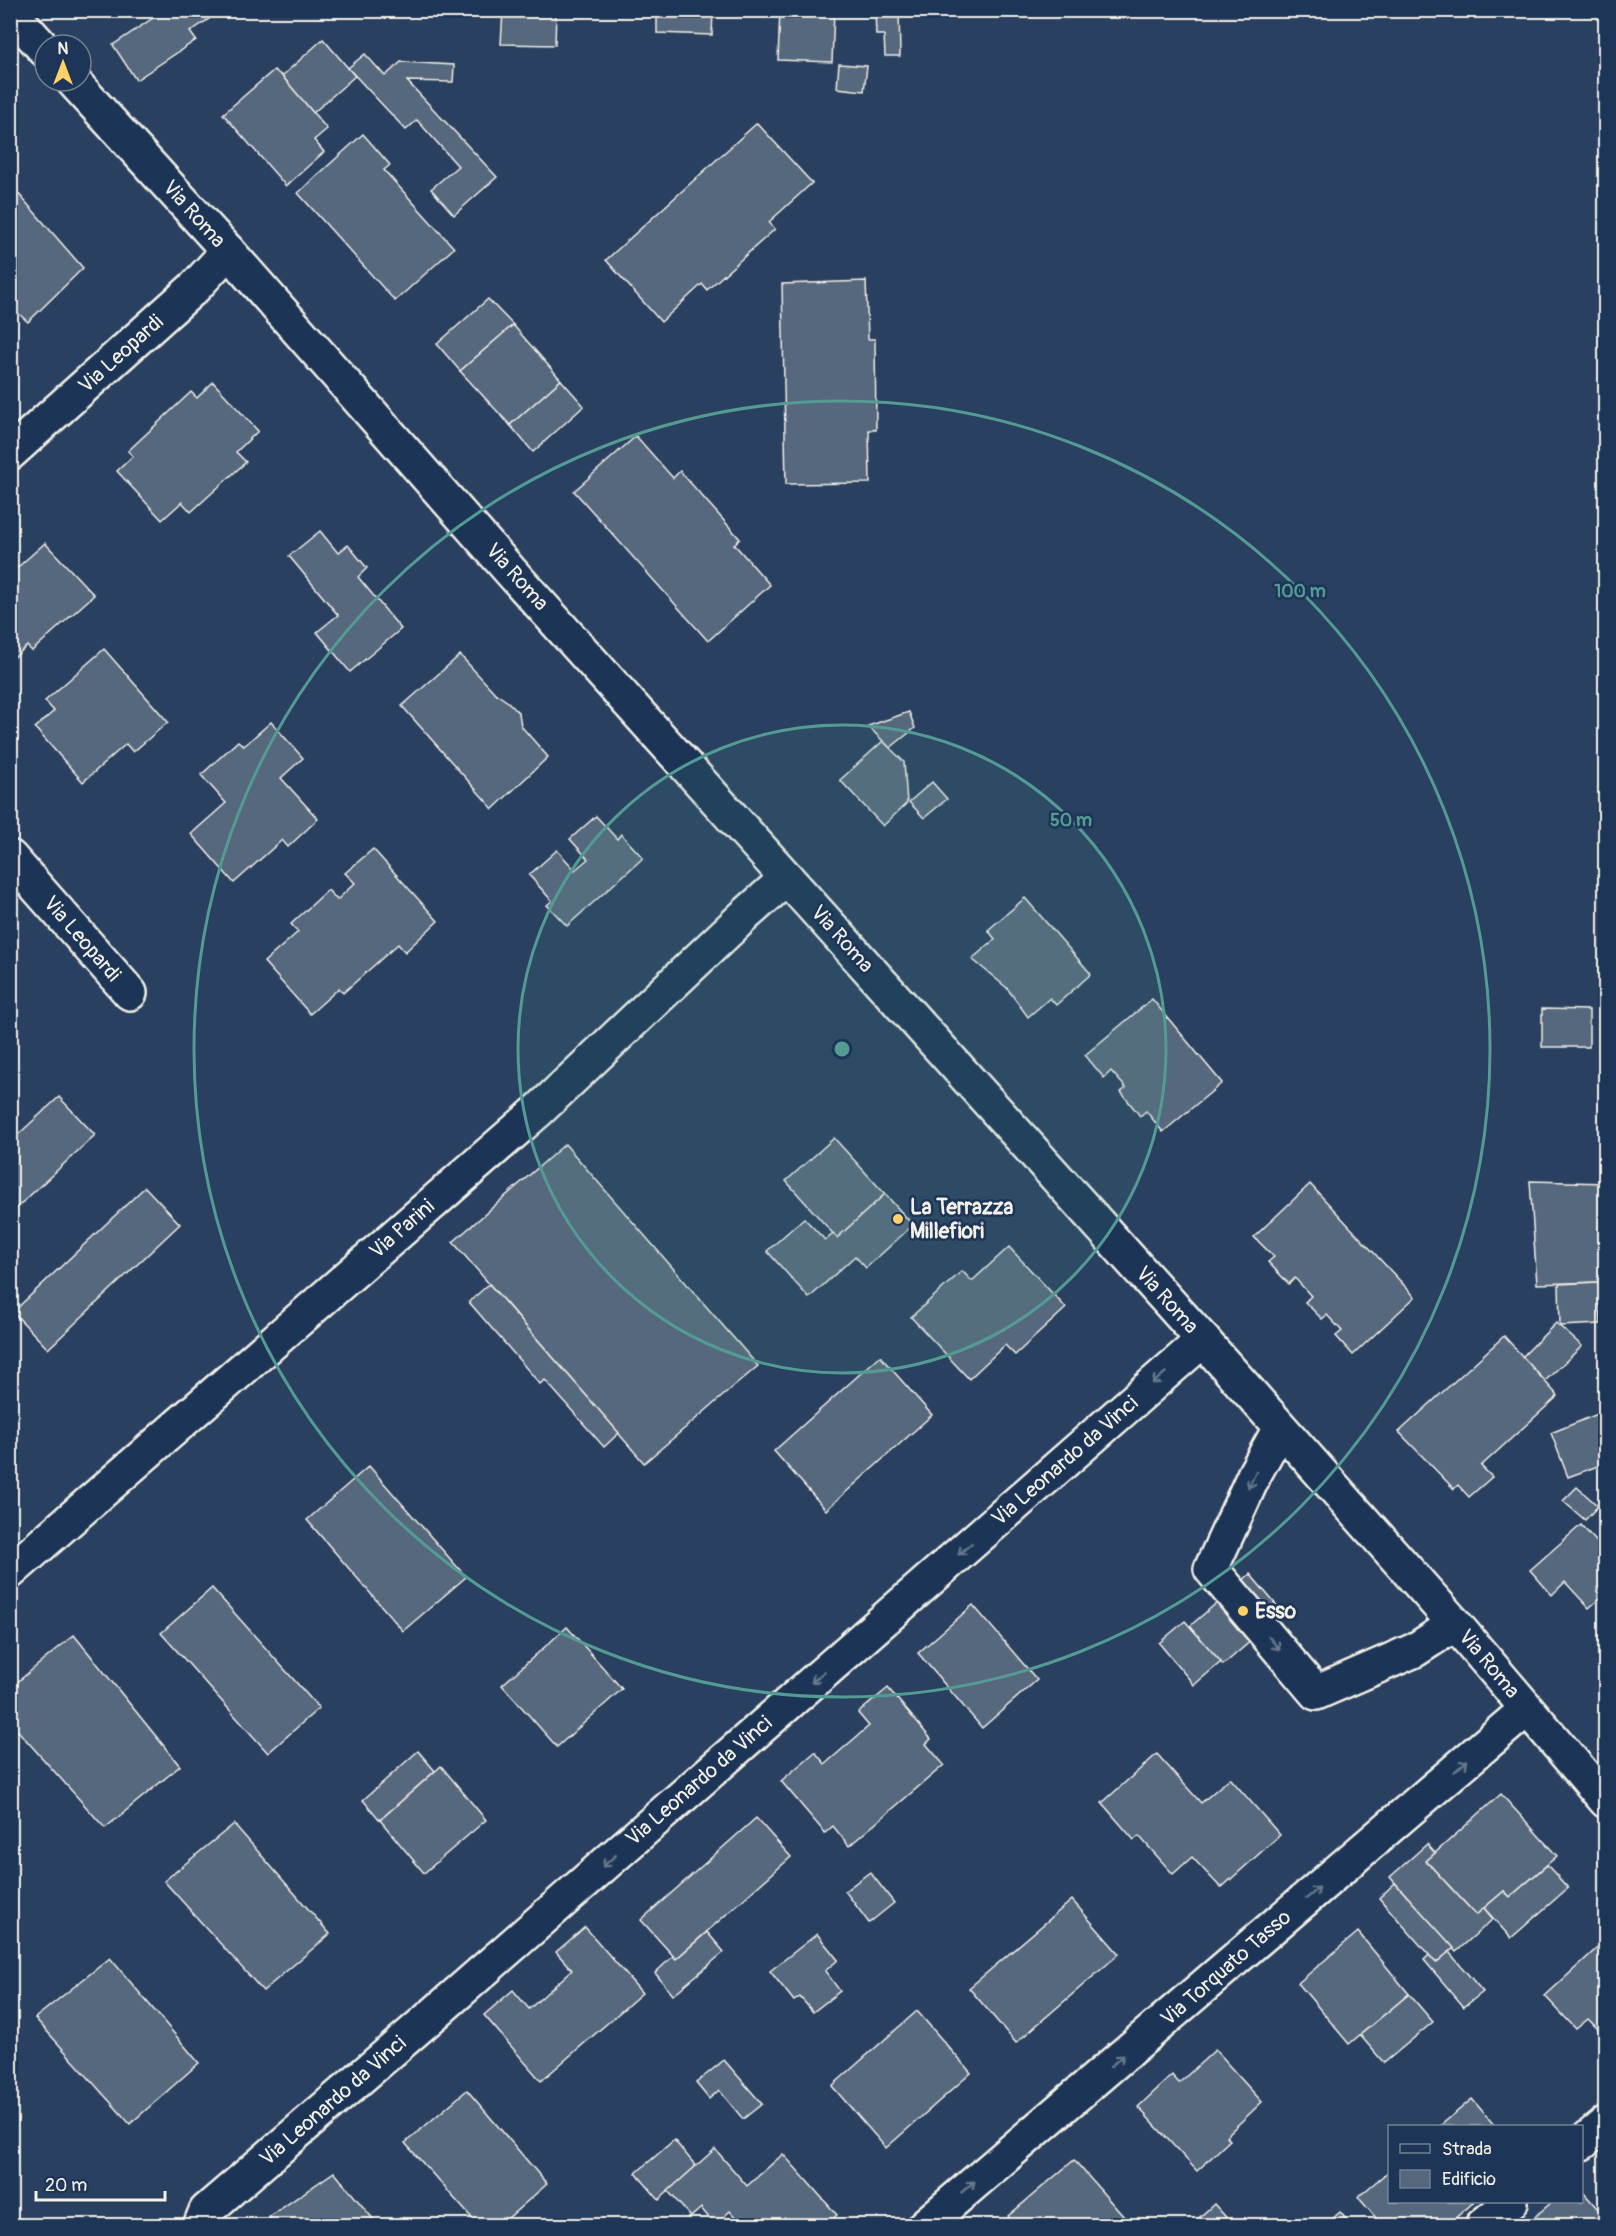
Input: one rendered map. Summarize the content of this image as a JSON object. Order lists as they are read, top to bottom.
{
  "streets": {
    "street": [
      "Via Roma",
      "Via Leopardi",
      "Via Parini",
      "Via Leonardo da Vinci",
      "Via Torquato Tasso"
    ]
  },
  "crossings": [
    ["Via Roma", "Via Leopardi"],
    ["Via Roma", "Via Parini"],
    ["Via Roma", "Via Leonardo da Vinci"],
    ["Via Roma", "Via Torquato Tasso"]
  ],
  "one_way": ["Via Leonardo da Vinci", "Via Torquato Tasso"],
  "places": ["La Terrazza Millefiori", "Esso"],
  "legend": ["Strada", "Edificio"],
  "scale_bar": "20 m",
  "north": "top",
  "rings": ["100 m", "50 m"]
}
